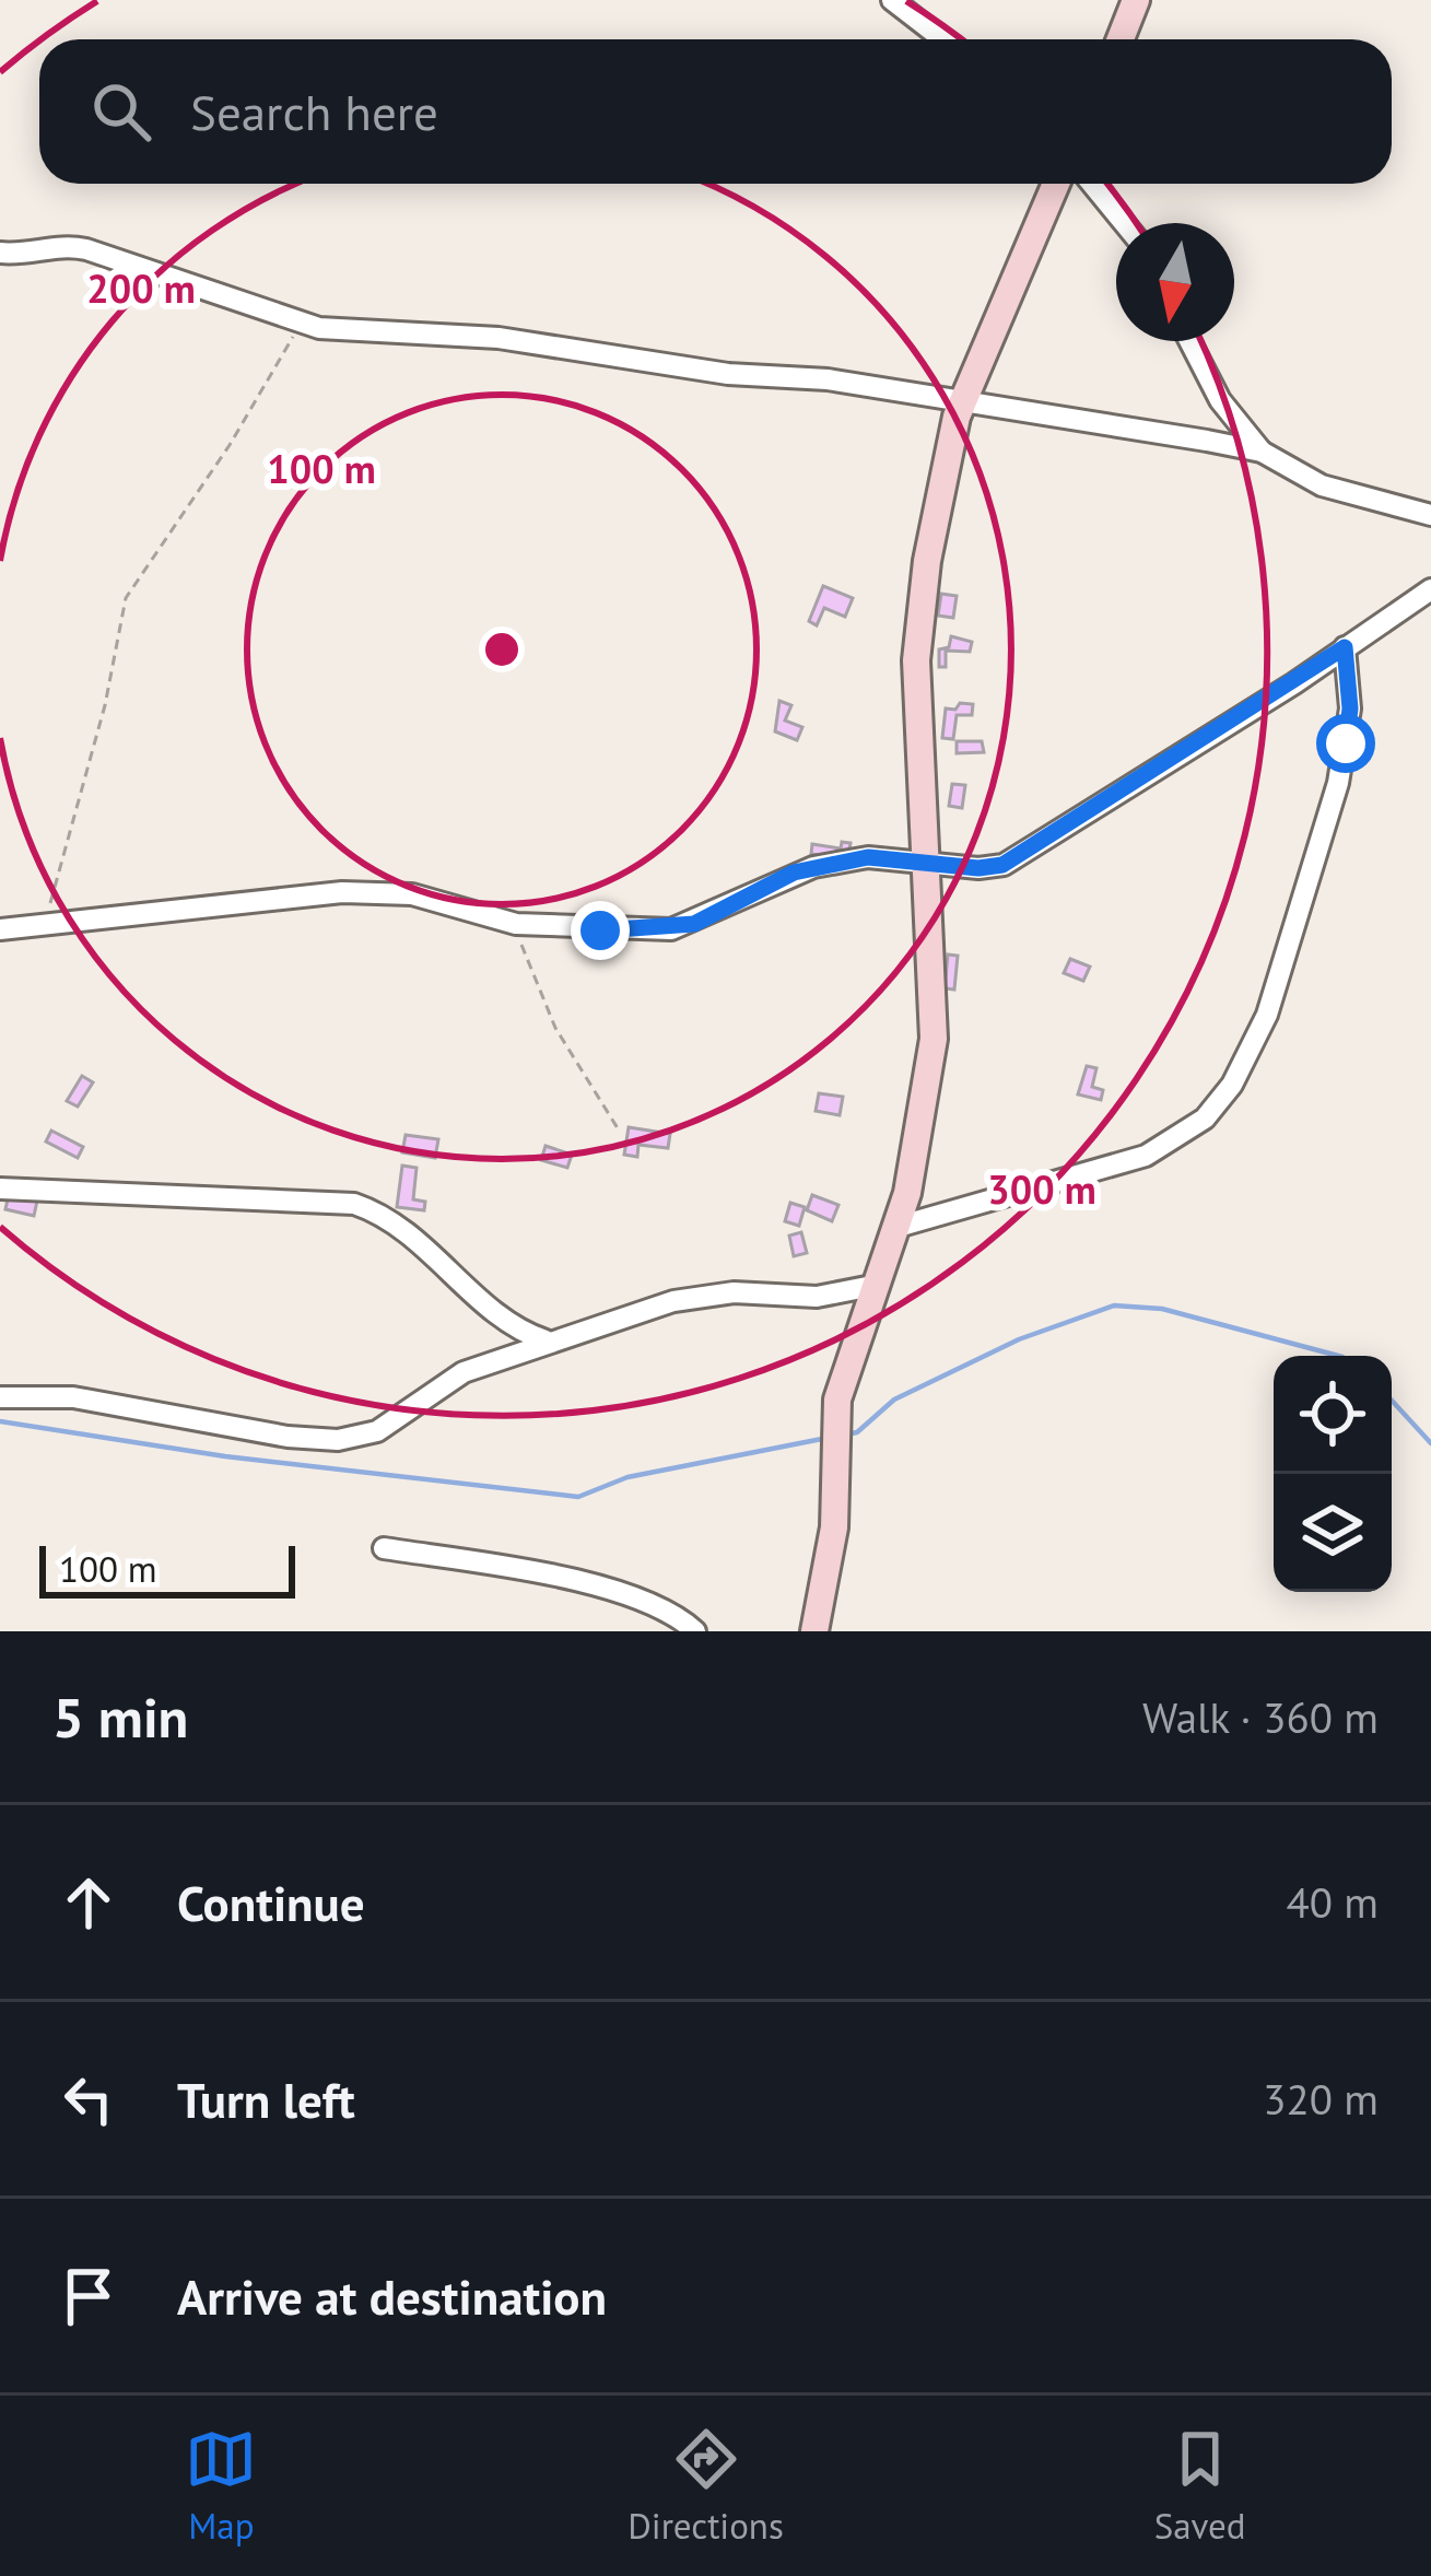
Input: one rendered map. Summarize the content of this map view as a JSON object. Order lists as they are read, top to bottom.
{
  "scale_bar": "100 m",
  "north": "bottom",
  "page": {
    "search": "Search here",
    "scale": "100 m",
    "heading": ["5 min", "Walk · 360 m"],
    "list": [
      ["Continue", "40 m"],
      ["Turn left", "320 m"],
      "Arrive at destination"
    ],
    "nav": ["Map", "Directions", "Saved"]
  },
  "rings": ["200 m", "100 m", "300 m"]
}
